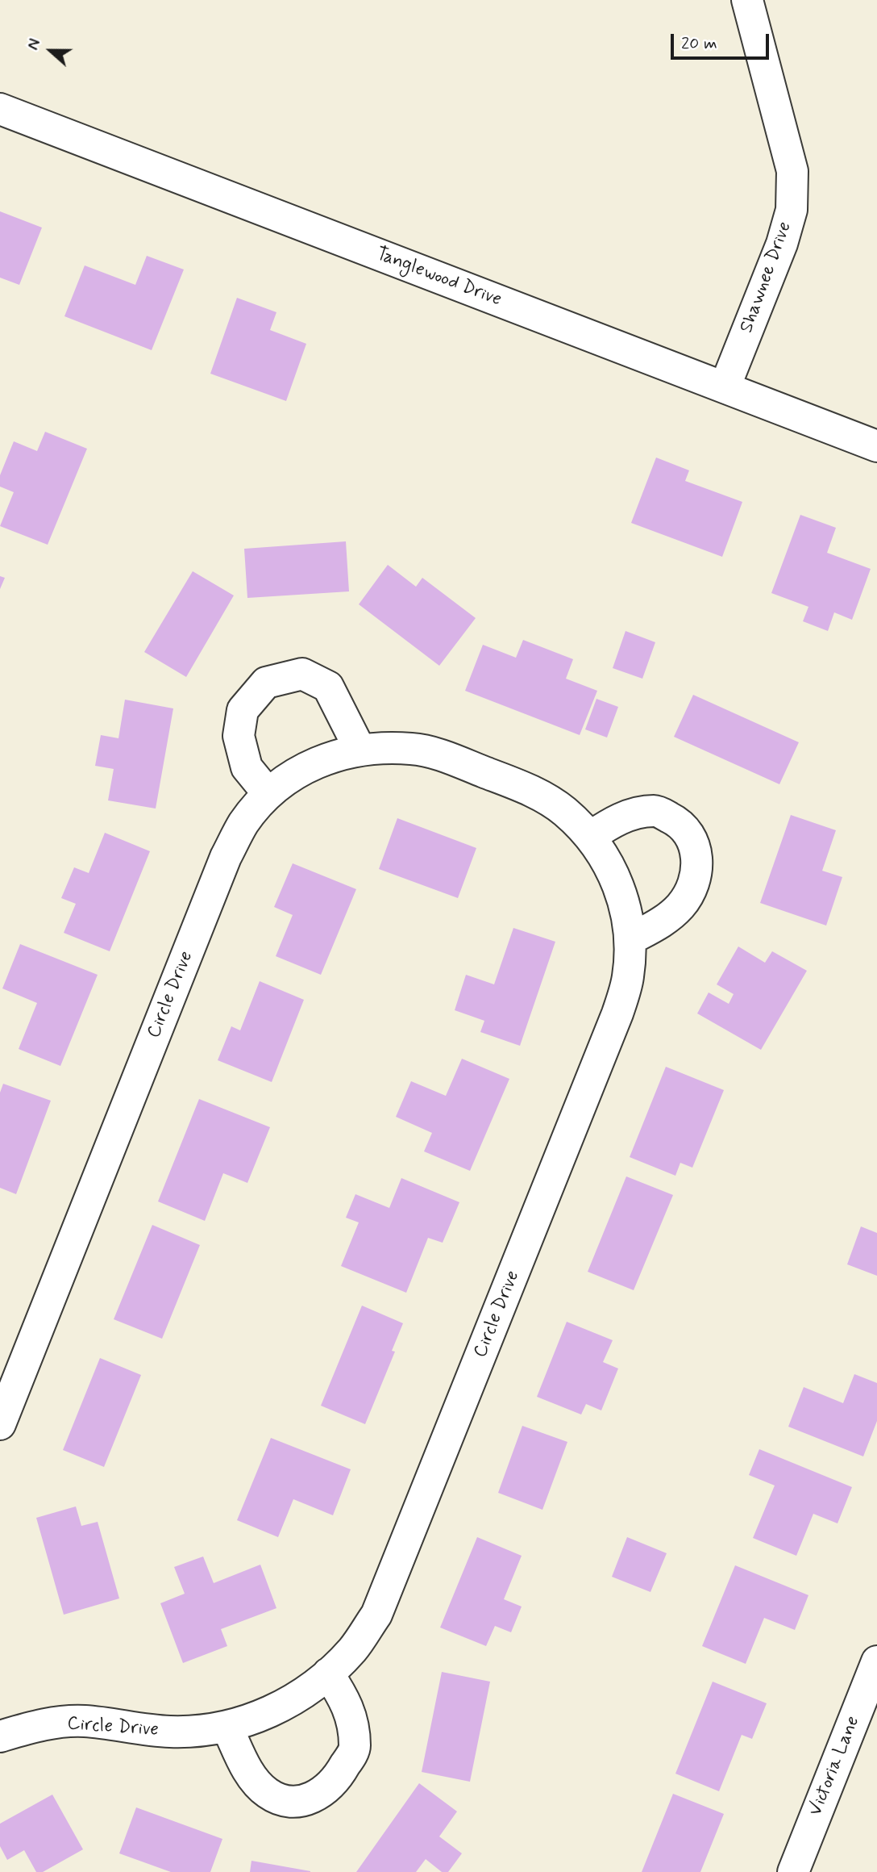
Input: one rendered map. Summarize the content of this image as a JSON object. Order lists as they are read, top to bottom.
{
  "streets": {
    "street": [
      "Tanglewood Drive",
      "Shawnee Drive",
      "Circle Drive",
      "Victoria Lane"
    ]
  },
  "crossings": [
    ["Tanglewood Drive", "Shawnee Drive"]
  ],
  "scale_bar": "20 m",
  "north": "left"
}
